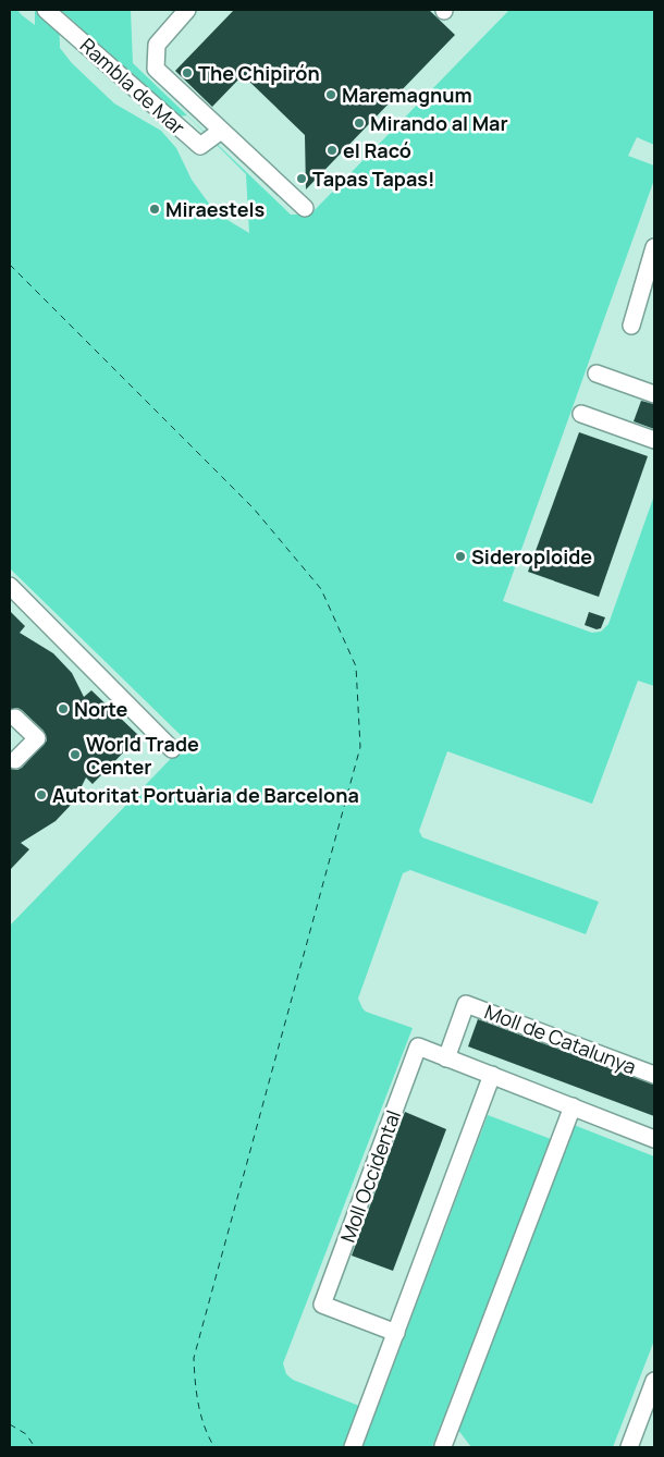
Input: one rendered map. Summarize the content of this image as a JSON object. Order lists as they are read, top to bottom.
{
  "streets": {
    "street": ["Rambla de Mar", "Moll de Catalunya", "Moll Occidental"]
  },
  "crossings": [
    ["Moll de Catalunya", "Moll Occidental"]
  ],
  "places": [
    "The Chipirón",
    "Maremagnum",
    "Mirando al Mar",
    "el Racó",
    "Tapas Tapas!",
    "Miraestels",
    "Sideroploide",
    "Norte",
    "World Trade Center",
    "Autoritat Portuària de Barcelona"
  ]
}
